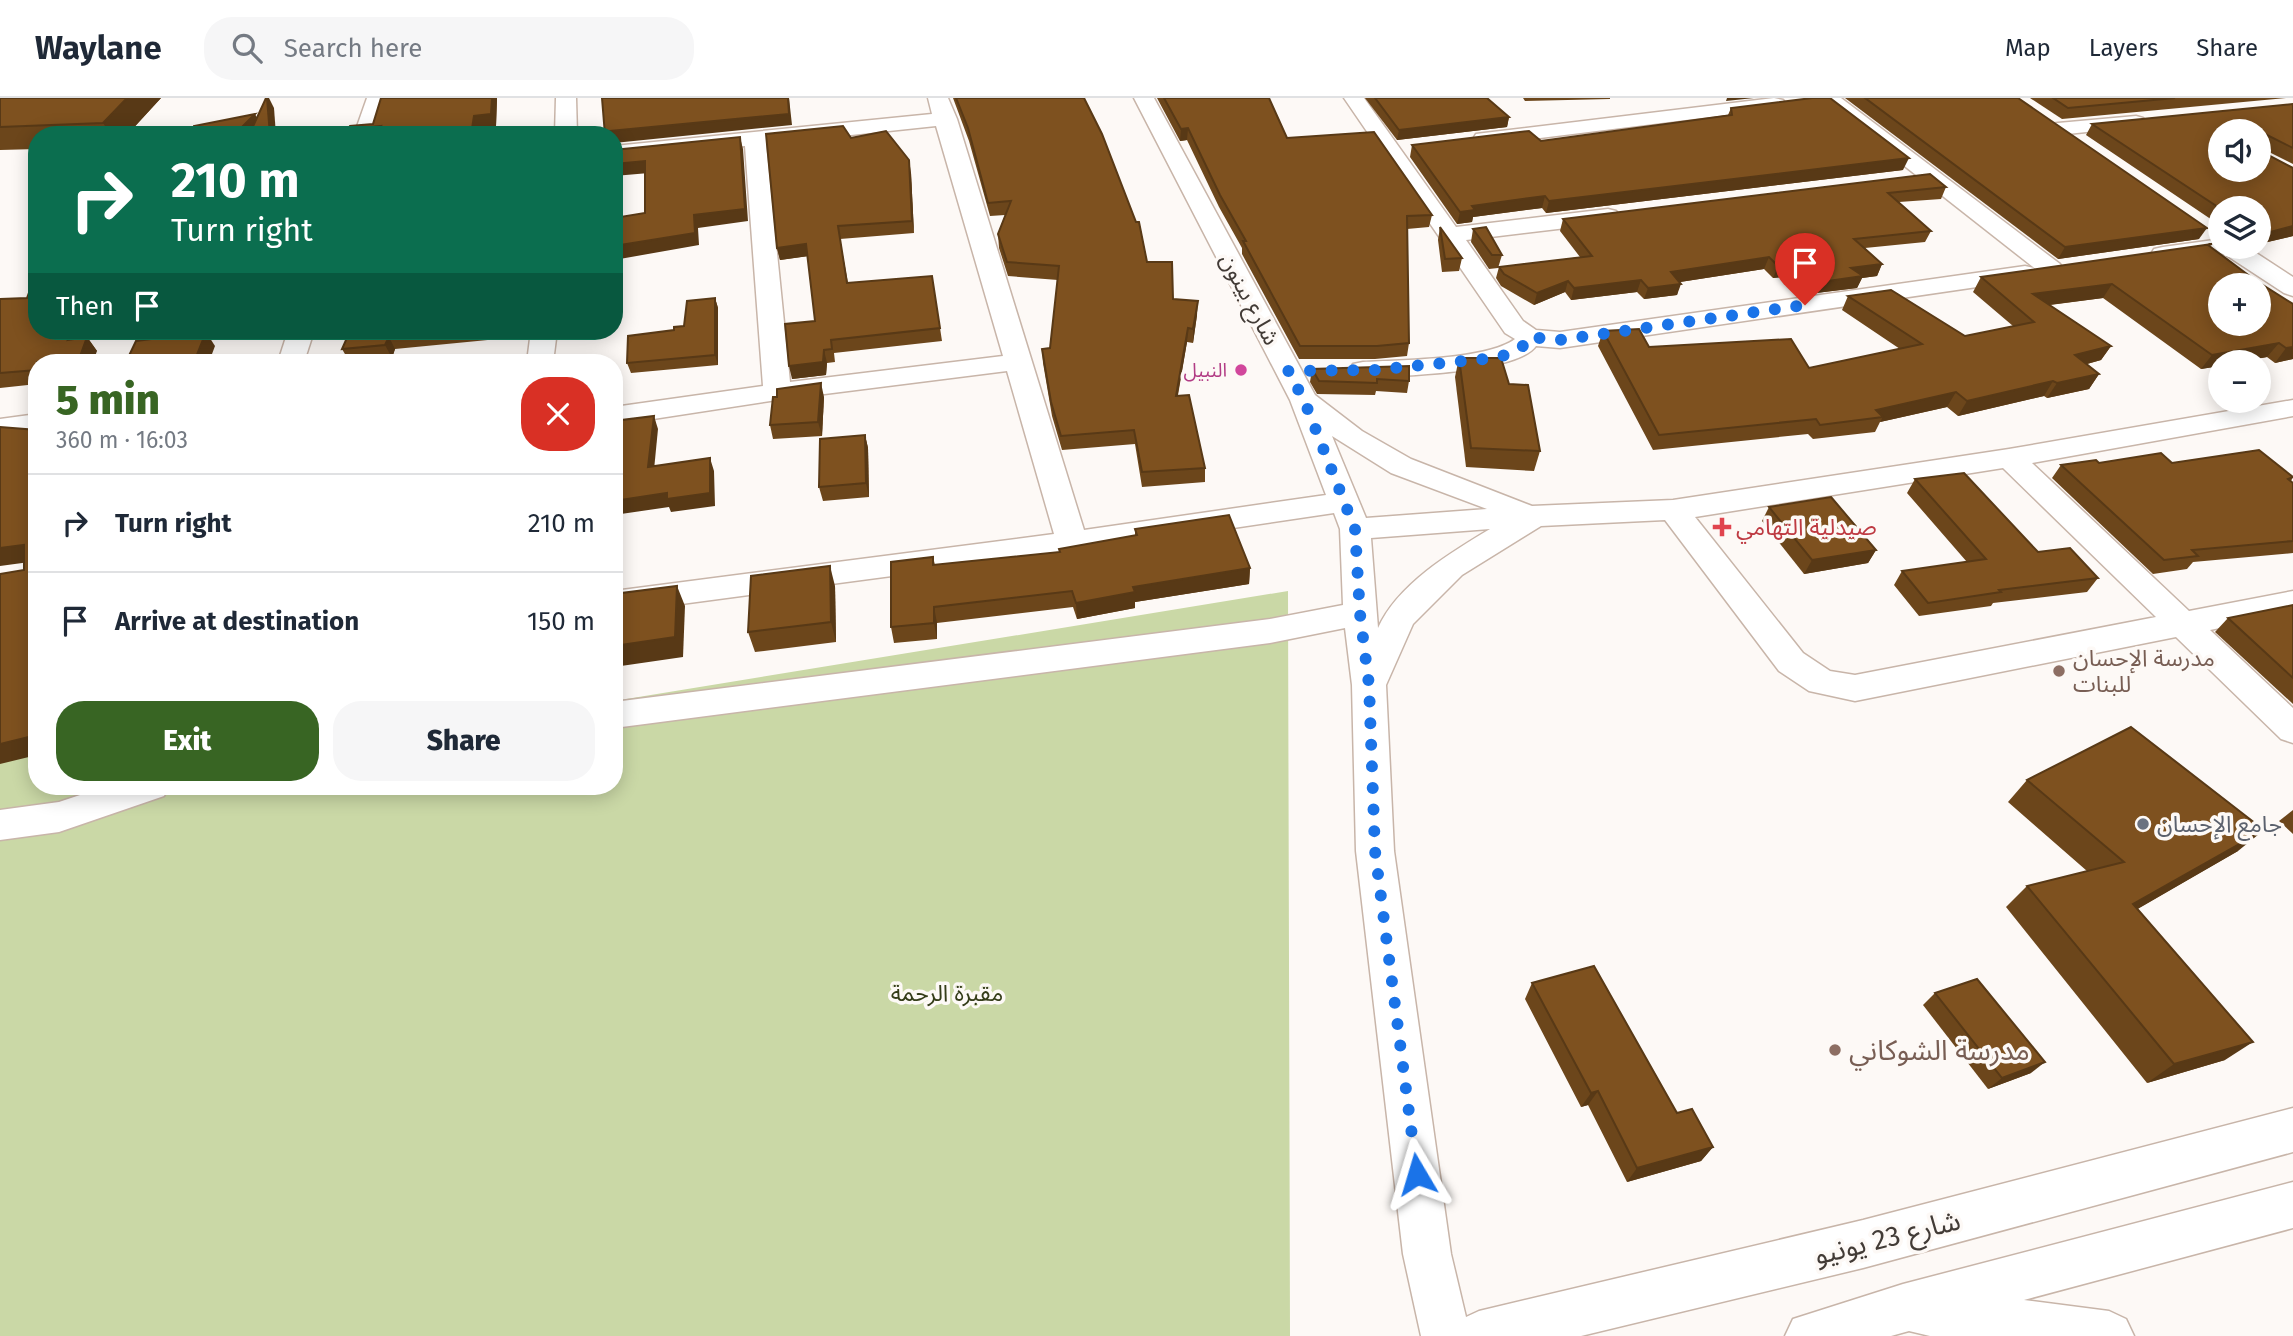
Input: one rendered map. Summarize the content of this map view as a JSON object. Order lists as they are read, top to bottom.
{
  "streets": {
    "street": ["شارع بينون", "شارع 23 يونيو"]
  },
  "parks": ["مقبرة الرحمة"],
  "places": {
    "other": [
      "النبيل",
      "مدرسة الإحسان للبنات",
      "جامع الإحسان",
      "مدرسة الشوكاني"
    ],
    "health": ["صيدلية التهامي"]
  },
  "page": {
    "header": "Waylane",
    "search": "Search here",
    "nav": ["Map", "Layers", "Share"],
    "map_buttons": ["+", "−"],
    "turn": ["210 m", "Turn right"],
    "then": "Then",
    "heading": ["5 min", "360 m · 16:03"],
    "list": [
      {
        "name": "Turn right",
        "value": "210 m"
      },
      {
        "name": "Arrive at destination",
        "value": "150 m"
      }
    ],
    "buttons": ["Exit", "Share"]
  }
}
